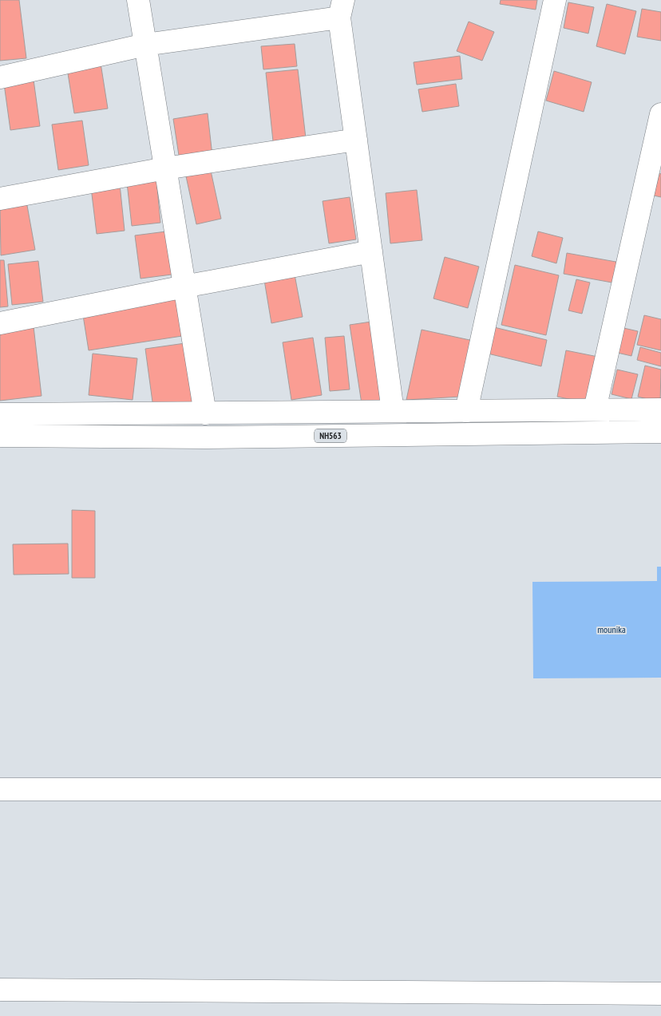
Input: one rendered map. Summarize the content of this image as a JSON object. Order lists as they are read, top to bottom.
{
  "streets": {
    "main road": ["NH563"]
  },
  "parks": ["mounika"]
}
